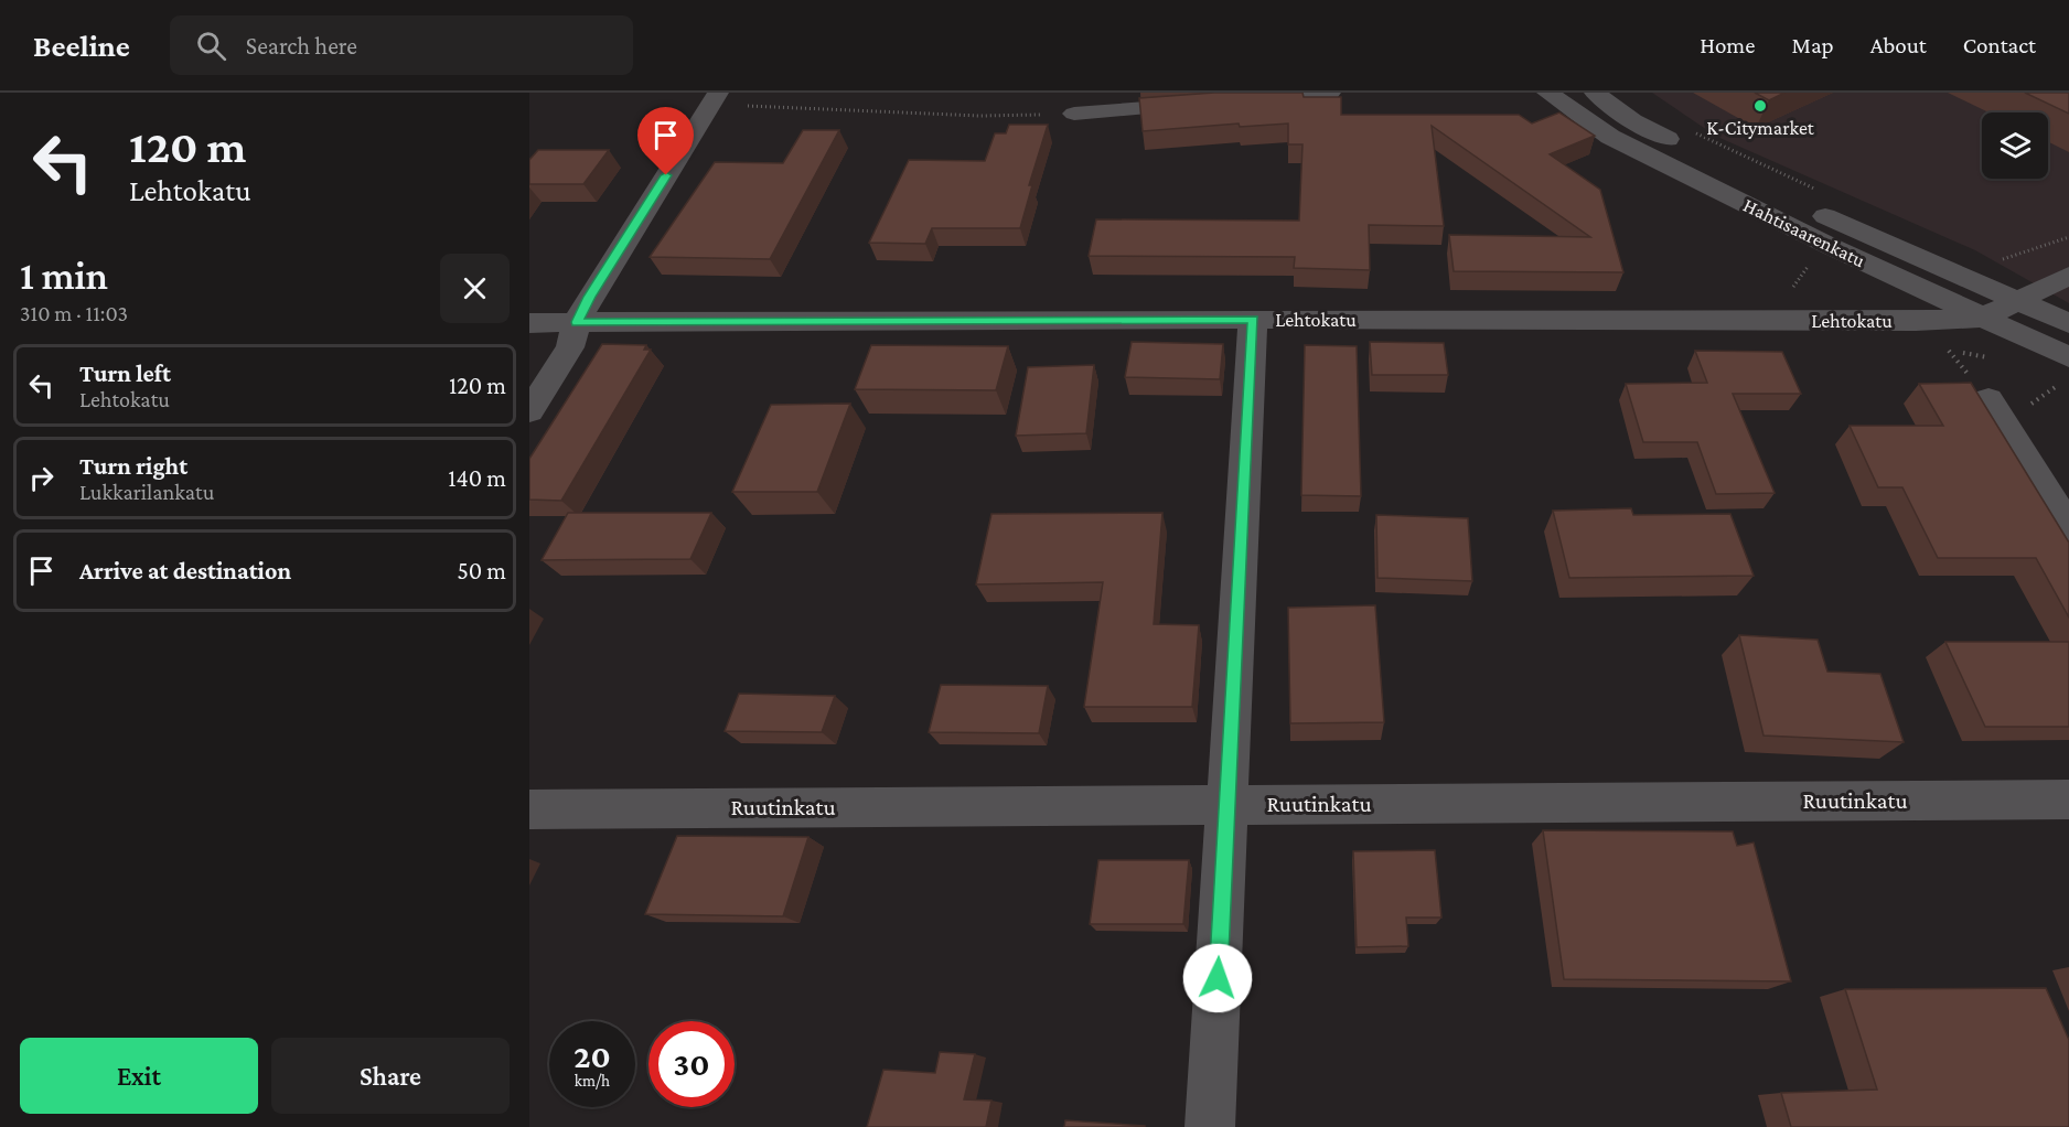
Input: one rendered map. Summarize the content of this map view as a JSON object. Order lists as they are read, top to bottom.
{
  "streets": {
    "street": ["Hahtisaarenkatu", "Lehtokatu", "Ruutinkatu"]
  },
  "crossings": [
    ["Hahtisaarenkatu", "Lehtokatu"]
  ],
  "places": ["K-Citymarket"],
  "page": {
    "header": "Beeline",
    "search": "Search here",
    "nav": [
      "Home",
      "Map",
      "About",
      "Contact"
    ],
    "turn": ["120 m", "Lehtokatu"],
    "heading": ["1 min", "310 m · 11:03"],
    "list": [
      {
        "name": "Turn left",
        "note": "Lehtokatu",
        "value": "120 m"
      },
      {
        "name": "Turn right",
        "note": "Lukkarilankatu",
        "value": "140 m"
      },
      {
        "name": "Arrive at destination",
        "value": "50 m"
      }
    ],
    "speed": "20 km/h",
    "limit": "30",
    "buttons": ["Exit", "Share"]
  }
}
